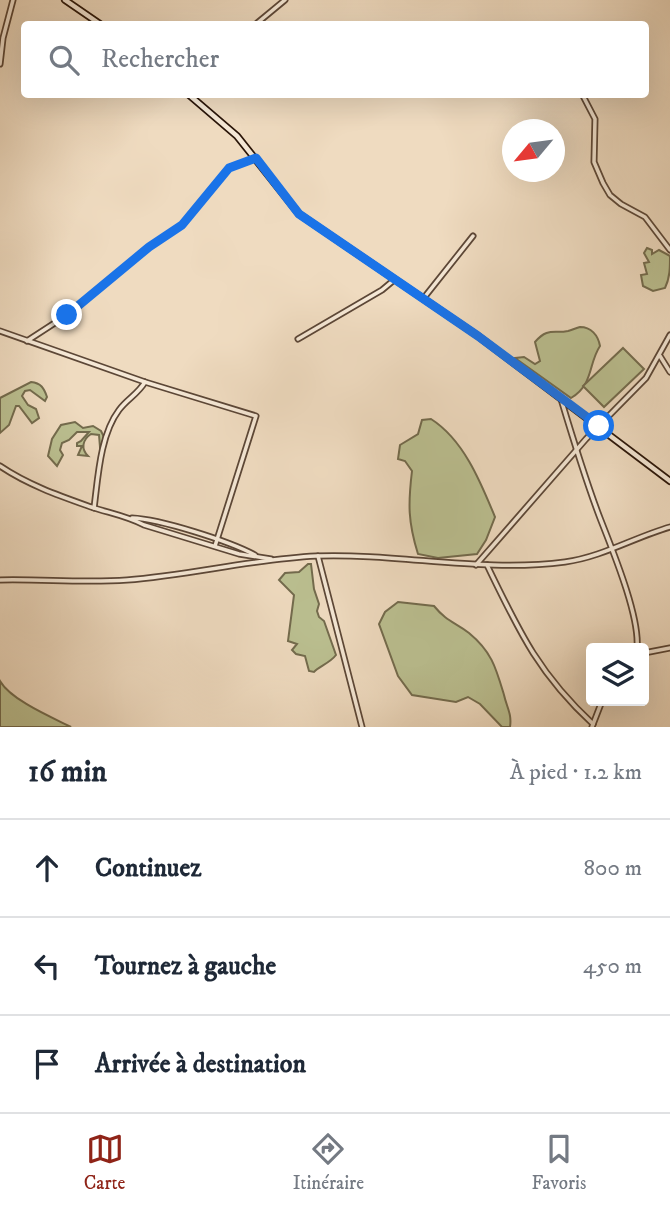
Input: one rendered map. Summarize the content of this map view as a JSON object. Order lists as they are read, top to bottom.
{
  "north": "bottom left",
  "page": {
    "search": "Rechercher",
    "heading": ["16 min", "À pied · 1.2 km"],
    "list": [
      ["Continuez", "800 m"],
      ["Tournez à gauche", "450 m"],
      "Arrivée à destination"
    ],
    "nav": ["Carte", "Itinéraire", "Favoris"]
  }
}
